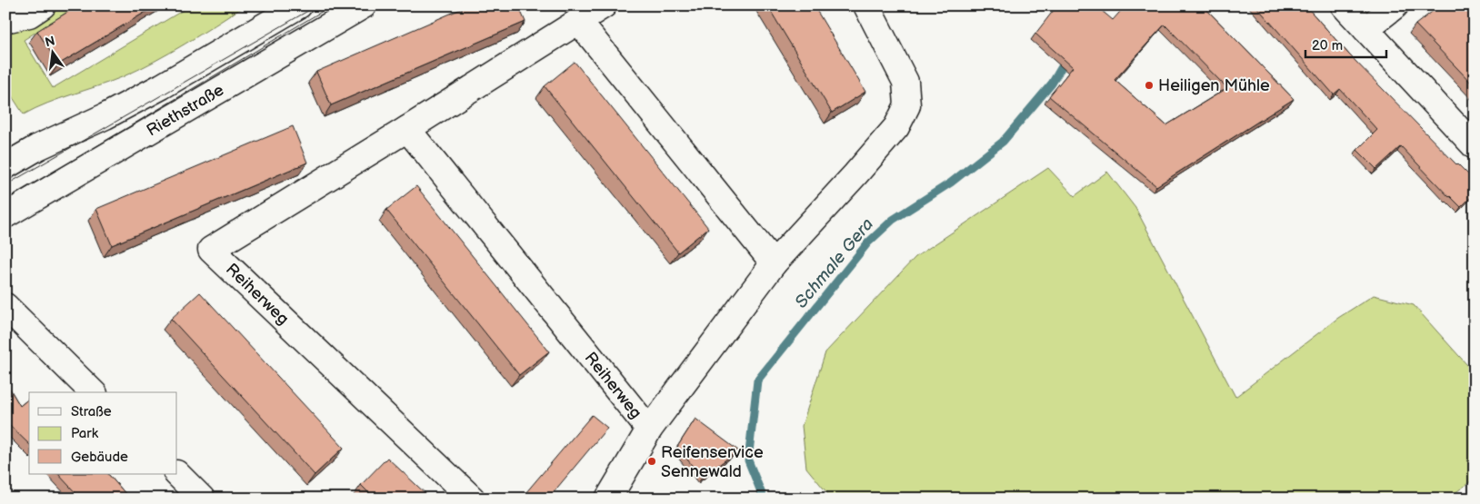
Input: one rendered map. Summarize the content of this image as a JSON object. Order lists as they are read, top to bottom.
{
  "streets": {
    "street": ["Riethstraße", "Reiherweg"]
  },
  "water": ["Schmale Gera"],
  "places": ["Heiligen Mühle", "Reifenservice Sennewald"],
  "legend": ["Straße", "Park", "Gebäude"],
  "scale_bar": "20 m",
  "north": "top"
}
